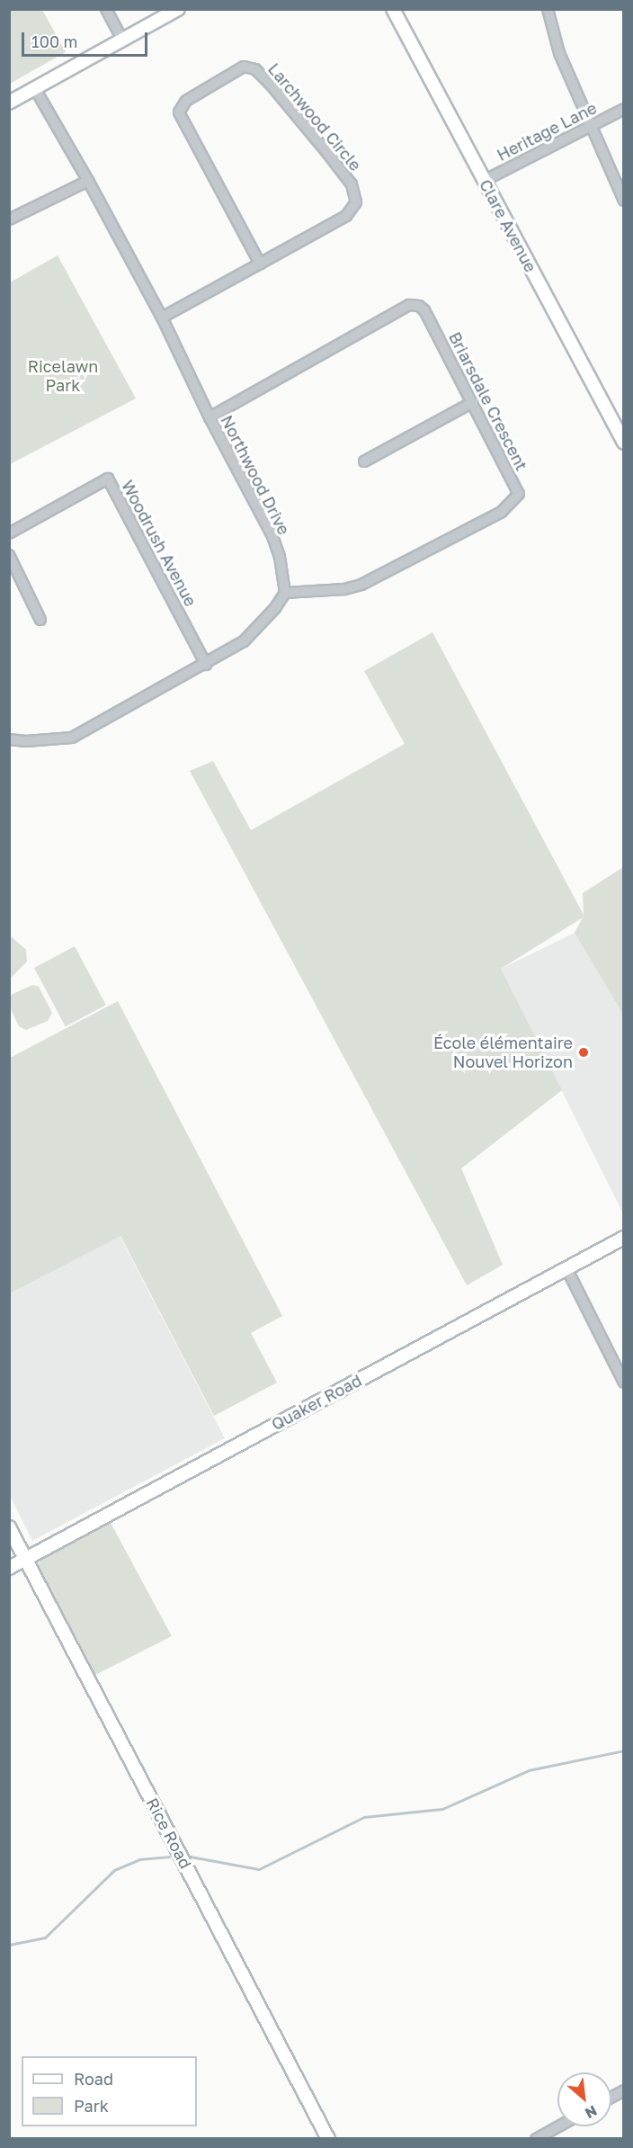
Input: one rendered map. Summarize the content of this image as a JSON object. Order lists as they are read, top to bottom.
{
  "streets": {
    "street": [
      "Larchwood Circle",
      "Heritage Lane",
      "Clare Avenue",
      "Briarsdale Crescent",
      "Northwood Drive",
      "Woodrush Avenue",
      "Quaker Road",
      "Rice Road"
    ]
  },
  "crossings": [
    ["Larchwood Circle", "Northwood Drive"],
    ["Heritage Lane", "Clare Avenue"],
    ["Briarsdale Crescent", "Northwood Drive"],
    ["Quaker Road", "Rice Road"]
  ],
  "parks": ["Ricelawn Park"],
  "places": ["École élémentaire Nouvel Horizon"],
  "legend": ["Road", "Park"],
  "scale_bar": "100 m",
  "north": "bottom right"
}
